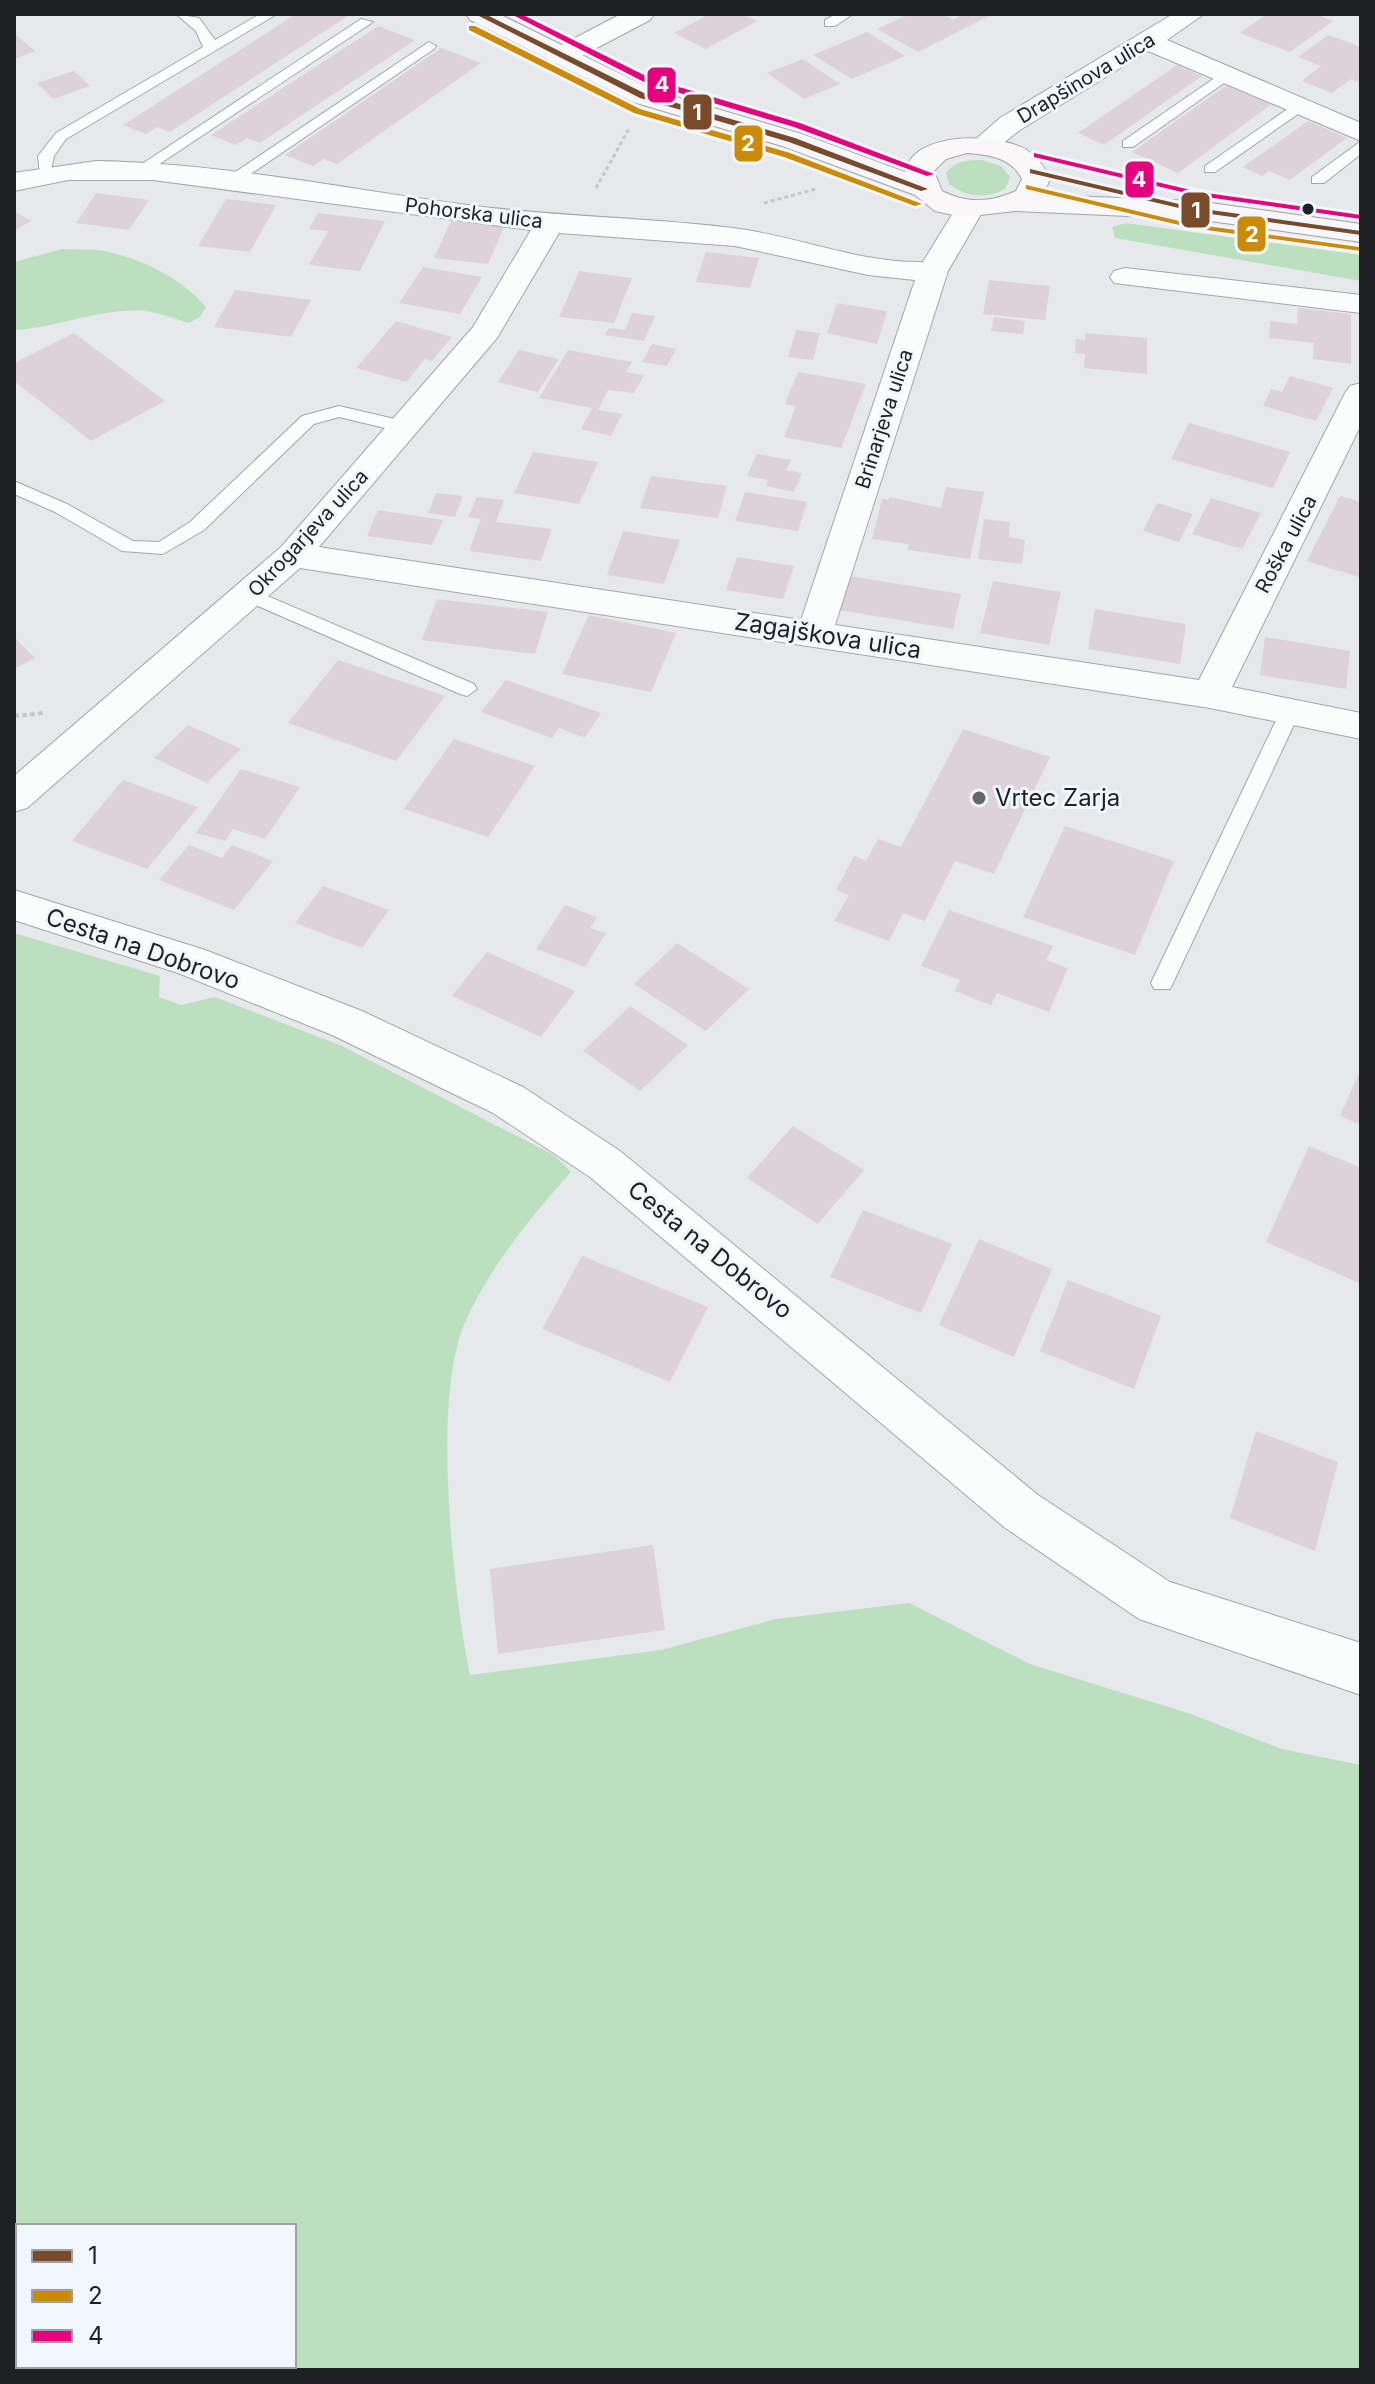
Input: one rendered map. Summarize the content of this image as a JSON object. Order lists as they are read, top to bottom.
{
  "streets": {
    "street": [
      "Drapšinova ulica",
      "Pohorska ulica",
      "Brinarjeva ulica",
      "Okrogarjeva ulica",
      "Roška ulica",
      "Zagajškova ulica",
      "Cesta na Dobrovo"
    ]
  },
  "crossings": [
    ["Pohorska ulica", "Brinarjeva ulica"],
    ["Pohorska ulica", "Okrogarjeva ulica"],
    ["Brinarjeva ulica", "Zagajškova ulica"],
    ["Okrogarjeva ulica", "Zagajškova ulica"],
    ["Roška ulica", "Zagajškova ulica"]
  ],
  "places": ["Vrtec Zarja"],
  "lines": ["transit line 1", "transit line 4", "transit line 2"],
  "legend": ["1", "2", "4"]
}
